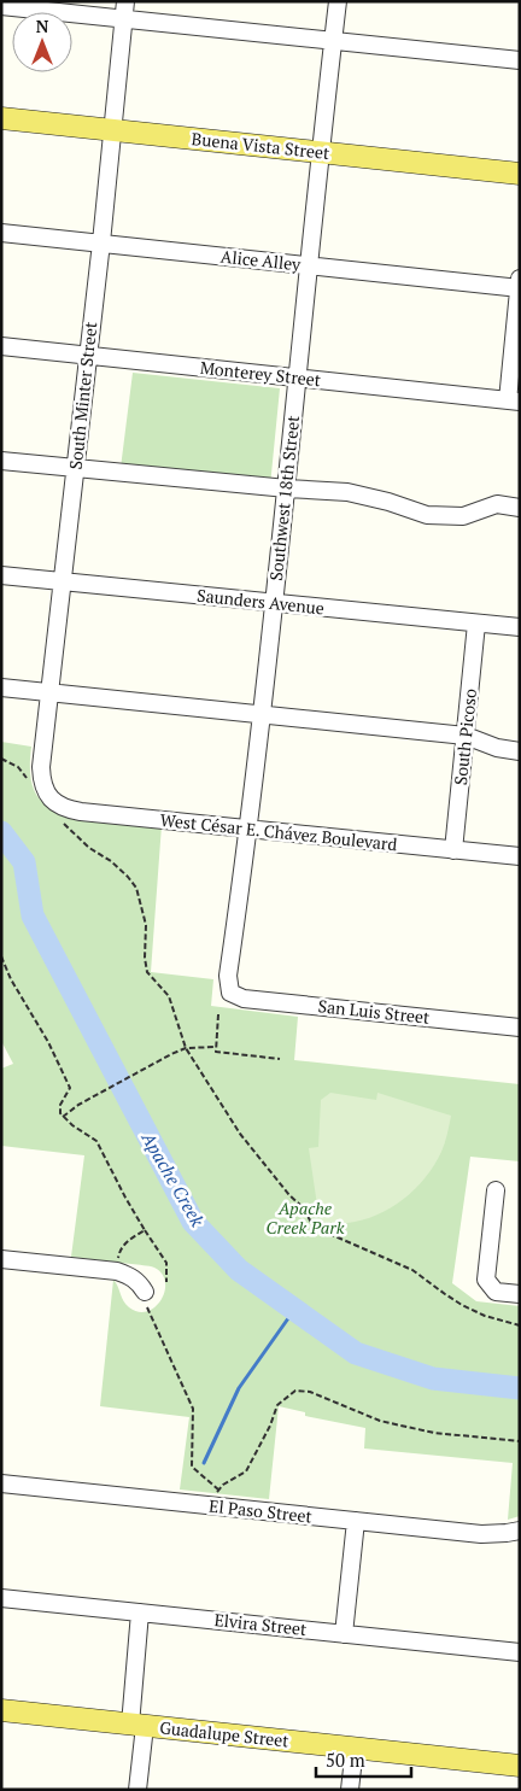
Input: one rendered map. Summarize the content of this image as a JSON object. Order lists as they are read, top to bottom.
{
  "streets": {
    "main road": ["Buena Vista Street", "Guadalupe Street"],
    "street": [
      "Alice Alley",
      "Monterey Street",
      "South Minter Street",
      "Southwest 18th Street",
      "Saunders Avenue",
      "South Picoso",
      "West César E. Chávez Boulevard",
      "San Luis Street",
      "El Paso Street",
      "Elvira Street"
    ]
  },
  "crossings": [
    ["Buena Vista Street", "South Minter Street"],
    ["Buena Vista Street", "Southwest 18th Street"],
    ["Alice Alley", "South Minter Street"],
    ["Alice Alley", "Southwest 18th Street"],
    ["Monterey Street", "South Minter Street"],
    ["Monterey Street", "Southwest 18th Street"],
    ["South Minter Street", "Saunders Avenue"],
    ["South Minter Street", "West César E. Chávez Boulevard"],
    ["Southwest 18th Street", "Saunders Avenue"],
    ["Southwest 18th Street", "West César E. Chávez Boulevard"],
    ["Southwest 18th Street", "San Luis Street"],
    ["Saunders Avenue", "South Picoso"],
    ["South Picoso", "West César E. Chávez Boulevard"]
  ],
  "water": ["Apache Creek"],
  "parks": ["Apache Creek Park"],
  "scale_bar": "50 m",
  "north": "top"
}
